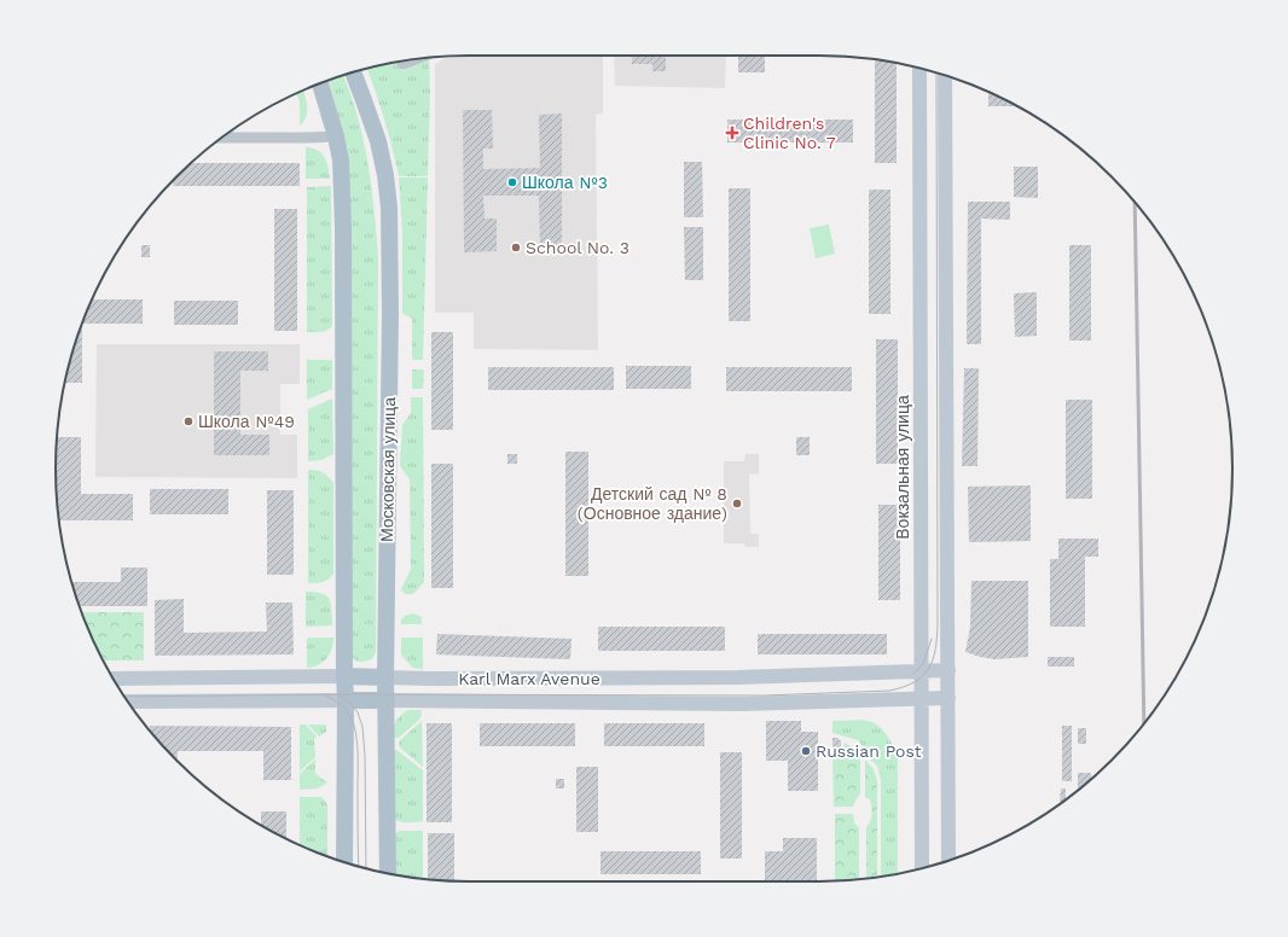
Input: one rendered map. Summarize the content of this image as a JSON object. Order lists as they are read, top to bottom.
{
  "streets": {
    "main road": ["Вокзальная улица", "Московская улица", "Karl Marx Avenue"]
  },
  "crossings": [
    ["Вокзальная улица", "Karl Marx Avenue"],
    ["Московская улица", "Karl Marx Avenue"]
  ],
  "places": {
    "health": ["Children's Clinic No. 7"],
    "other": [
      "Школа №3",
      "School No. 3",
      "Школа №49",
      "Детский сад № 8 (Основное здание)",
      "Russian Post"
    ]
  }
}
